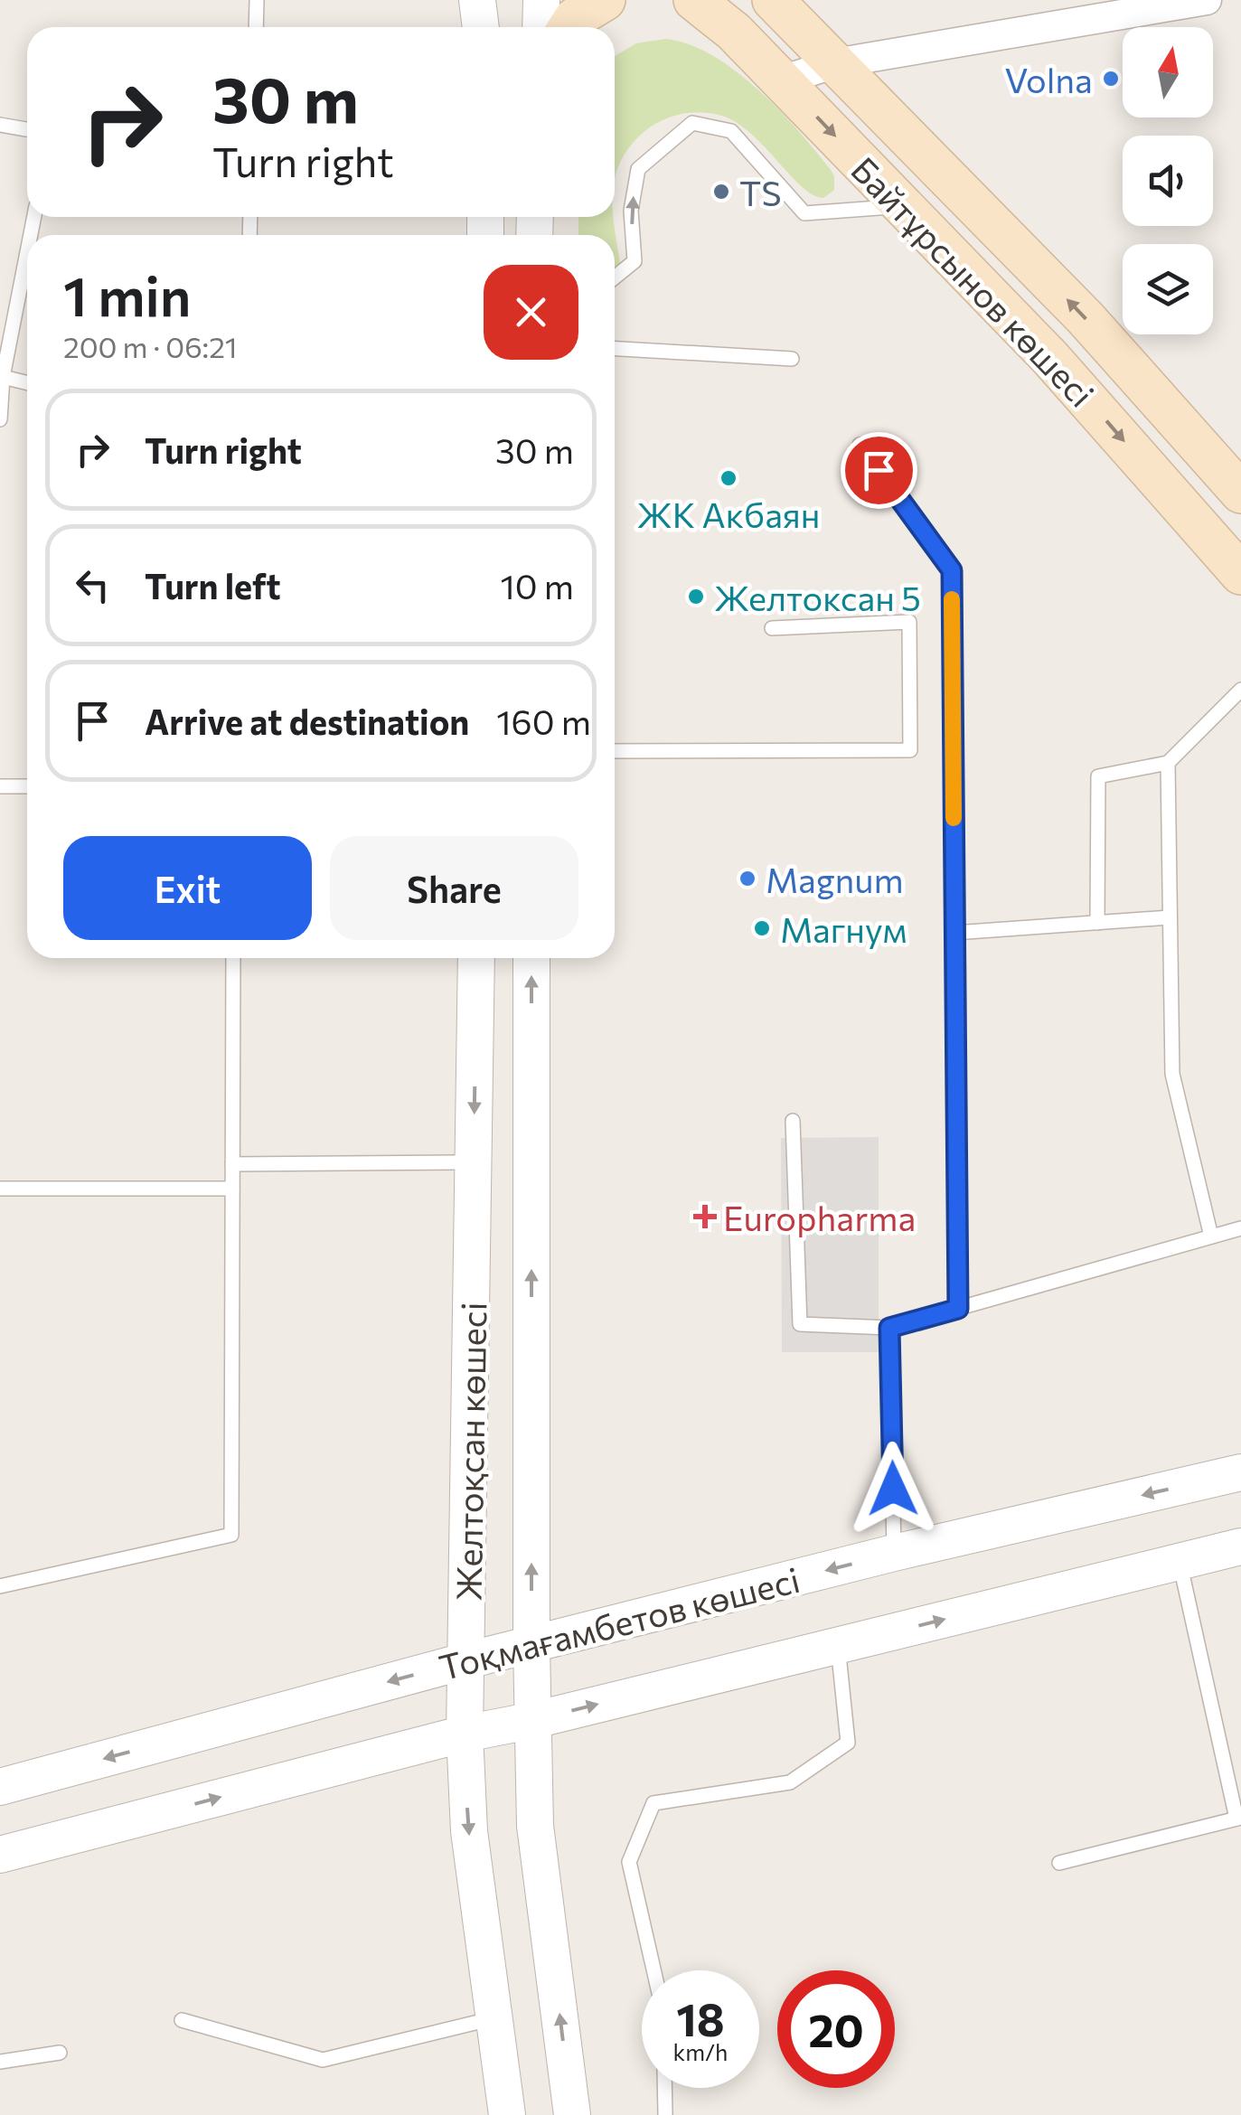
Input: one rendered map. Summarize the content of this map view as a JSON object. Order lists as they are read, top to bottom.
{
  "streets": {
    "main road": ["Байтұрсынов көшесі"],
    "street": ["Желтоқсан көшесі", "Тоқмағамбетов көшесі"]
  },
  "crossings": [
    ["Желтоқсан көшесі", "Тоқмағамбетов көшесі"]
  ],
  "places": {
    "other": [
      "Volna",
      "TS",
      "ЖК Акбаян",
      "Желтоксан 5",
      "Magnum",
      "Магнум"
    ],
    "health": ["Europharma"]
  },
  "north": "top",
  "page": {
    "turn": ["30 m", "Turn right"],
    "heading": ["1 min", "200 m · 06:21"],
    "list": [
      {
        "name": "Turn right",
        "value": "30 m"
      },
      {
        "name": "Turn left",
        "value": "10 m"
      },
      {
        "name": "Arrive at destination",
        "value": "160 m"
      }
    ],
    "buttons": ["Exit", "Share"],
    "speed": "18 km/h",
    "limit": "20"
  }
}
